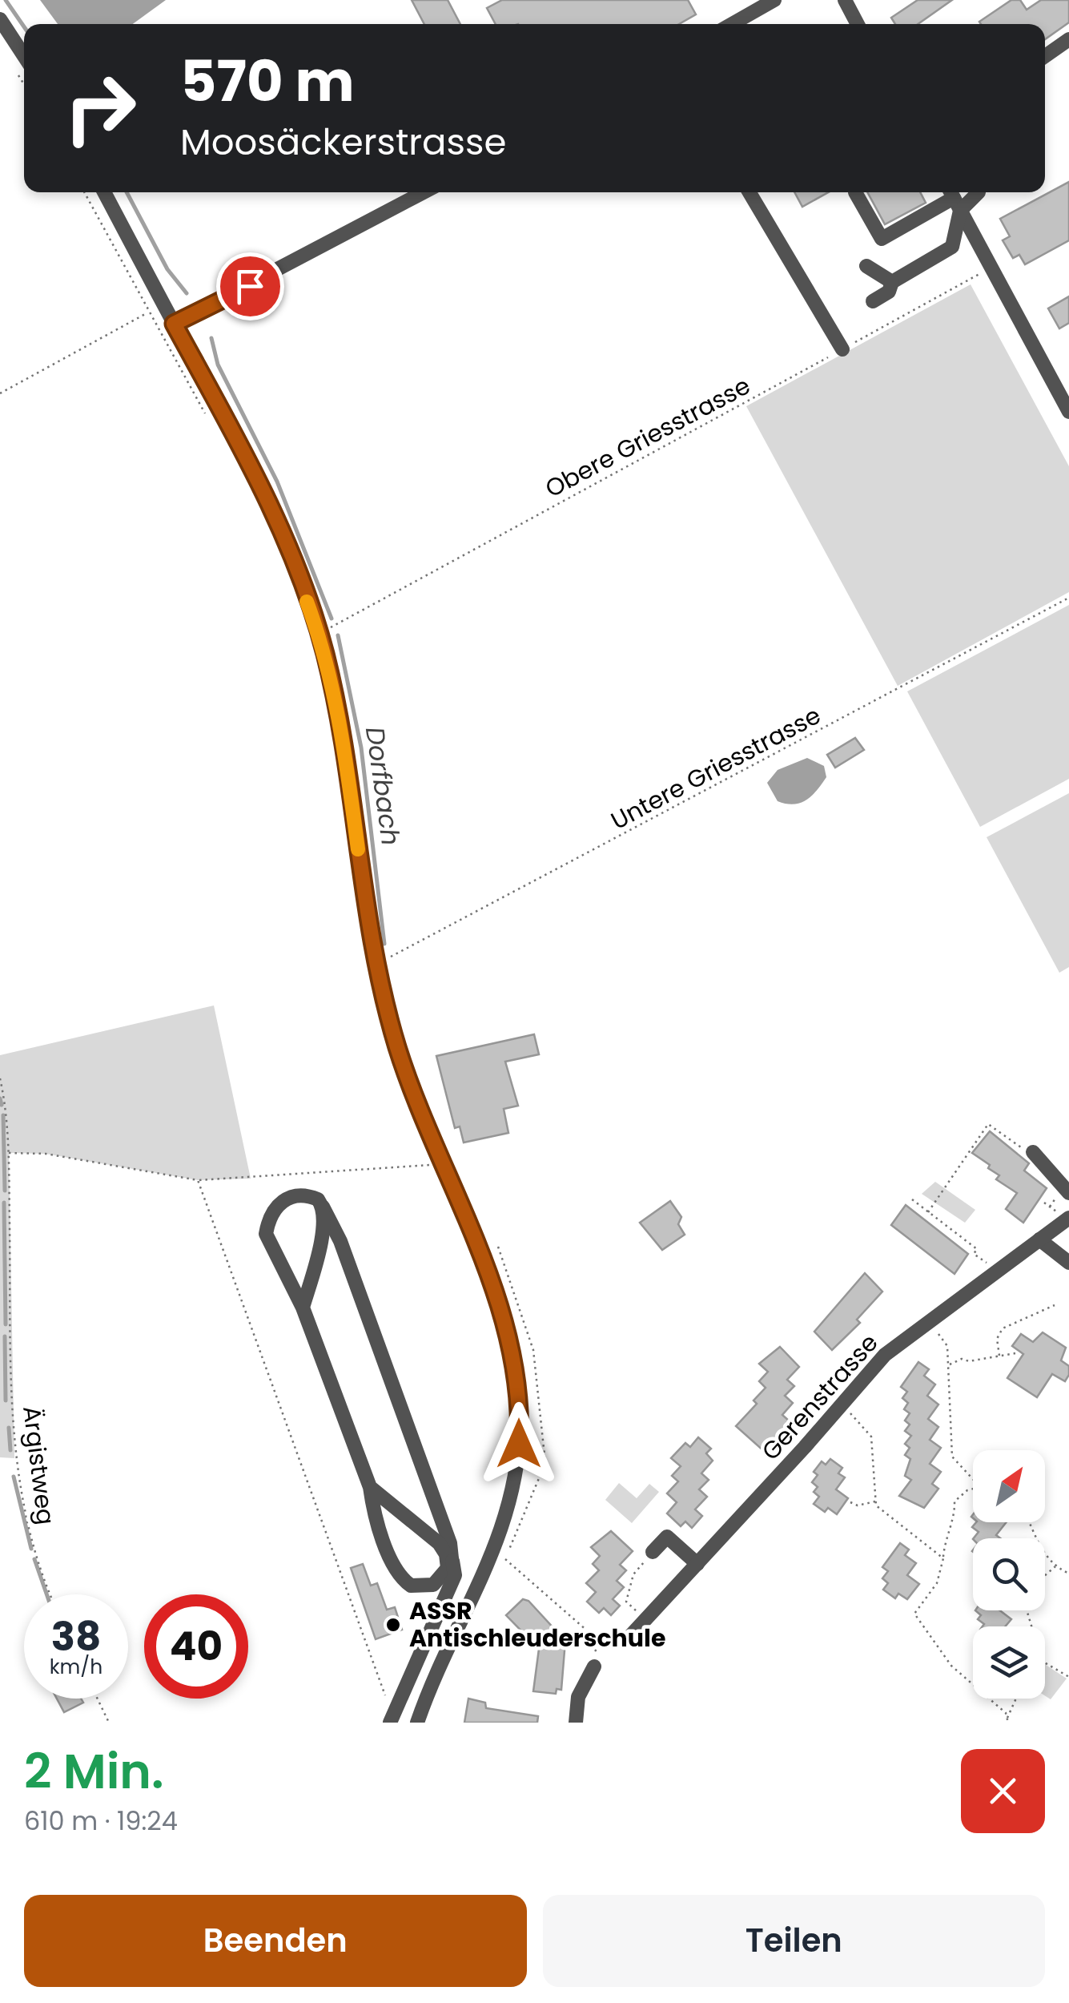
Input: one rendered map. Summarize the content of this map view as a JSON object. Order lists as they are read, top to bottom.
{
  "streets": {
    "street": ["Gerenstrasse"],
    "path": ["Obere Griesstrasse", "Untere Griesstrasse", "Ärgistweg"]
  },
  "water": ["Dorfbach"],
  "places": ["ASSR Antischleuderschule"],
  "north": "top right",
  "page": {
    "turn": ["570 m", "Moosäckerstrasse"],
    "speed": "38 km/h",
    "limit": "40",
    "heading": ["2 Min.", "610 m · 19:24"],
    "buttons": ["Beenden", "Teilen"]
  }
}
